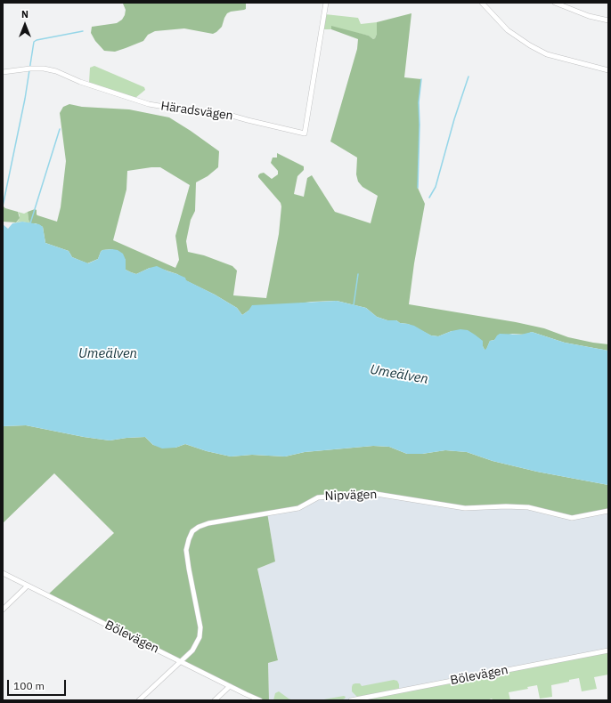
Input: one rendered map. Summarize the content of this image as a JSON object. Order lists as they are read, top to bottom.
{
  "streets": {
    "street": ["Häradsvägen", "Nipvägen", "Bölevägen"]
  },
  "crossings": [
    ["Nipvägen", "Bölevägen"]
  ],
  "water": ["Umeälven"],
  "scale_bar": "100 m",
  "north": "top"
}
